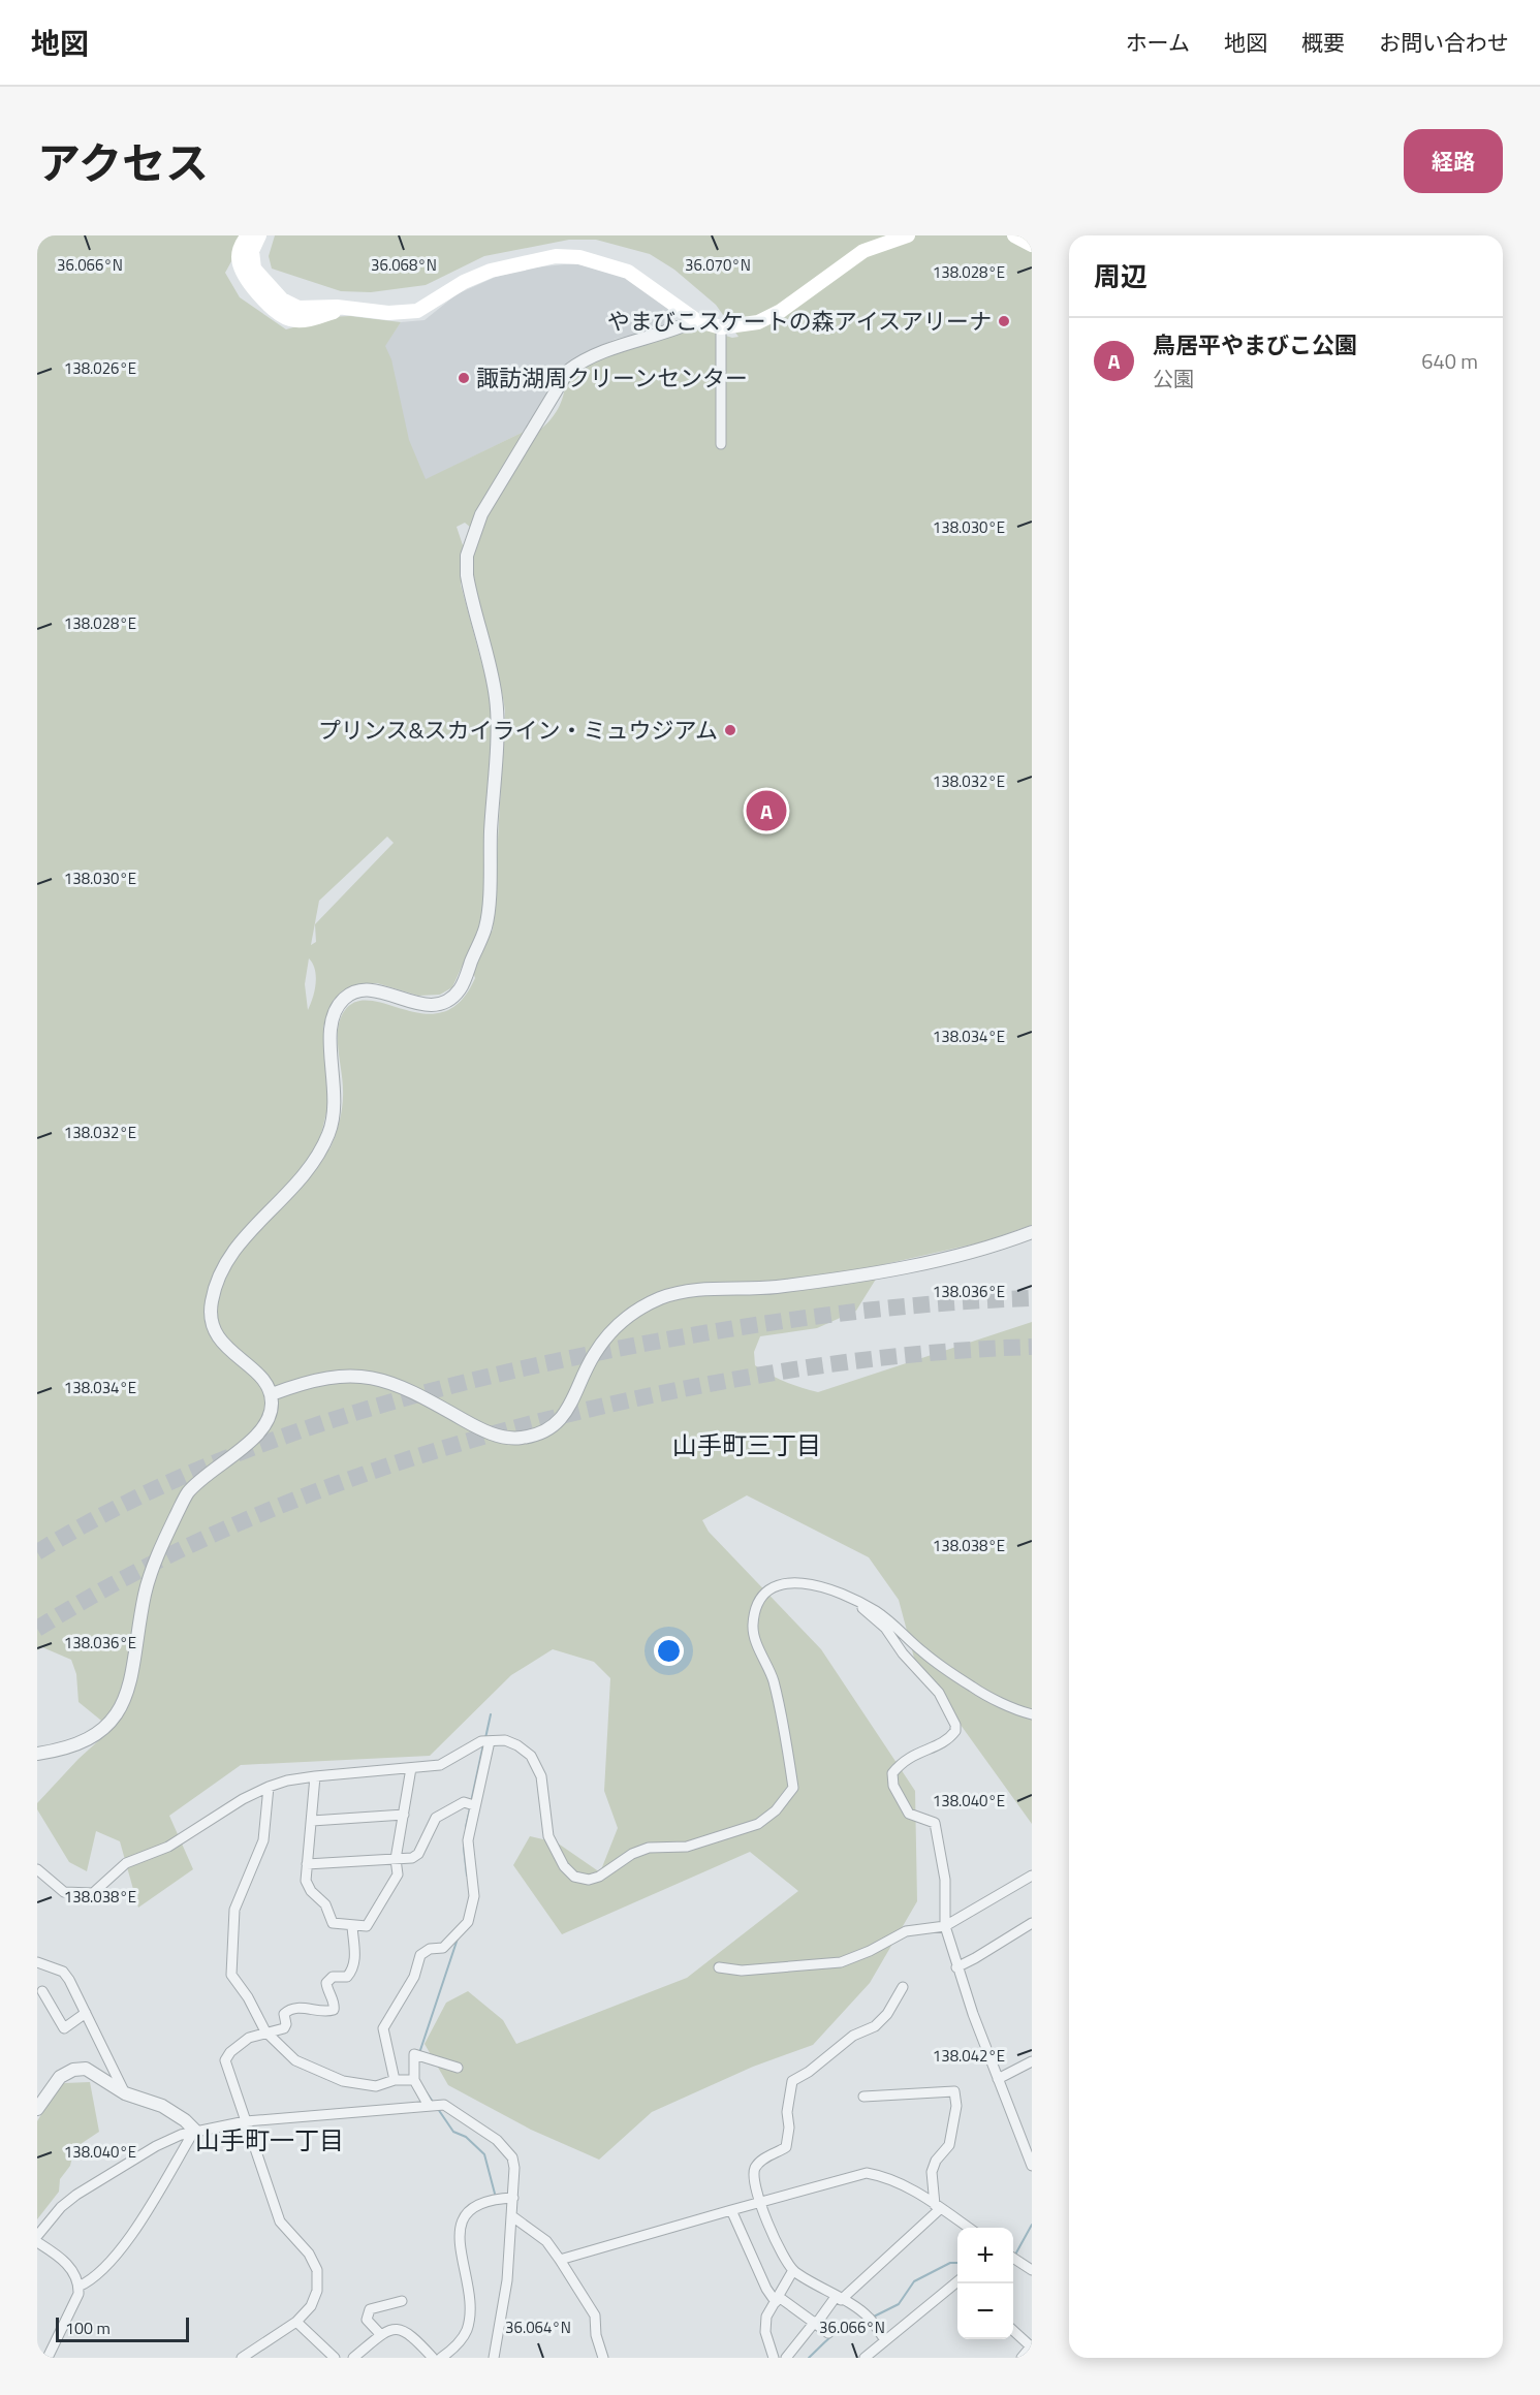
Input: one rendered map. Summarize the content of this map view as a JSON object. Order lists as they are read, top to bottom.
{
  "districts": ["山手町三丁目", "山手町一丁目"],
  "places": ["やまびこスケートの森アイスアリーナ", "諏訪湖周クリーンセンター", "プリンス&スカイライン・ミュウジアム"],
  "scale_bar": "100 m",
  "page": {
    "header": "地図",
    "nav": [
      "ホーム",
      "地図",
      "概要",
      "お問い合わせ"
    ],
    "title": "アクセス",
    "buttons": "経路",
    "heading": "周辺",
    "list": [
      {
        "mark": "A",
        "name": "鳥居平やまびこ公園",
        "note": "公園",
        "value": "640 m"
      }
    ],
    "pins": "A",
    "map_buttons": ["+", "−"],
    "scale": "100 m"
  },
  "coordinates": [
    "36.066°N",
    "36.070°N",
    "36.068°N",
    "138.028°E",
    "138.026°E",
    "138.030°E",
    "138.032°E",
    "138.034°E",
    "138.036°E",
    "138.038°E",
    "138.040°E",
    "138.042°E",
    "36.064°N"
  ]
}
